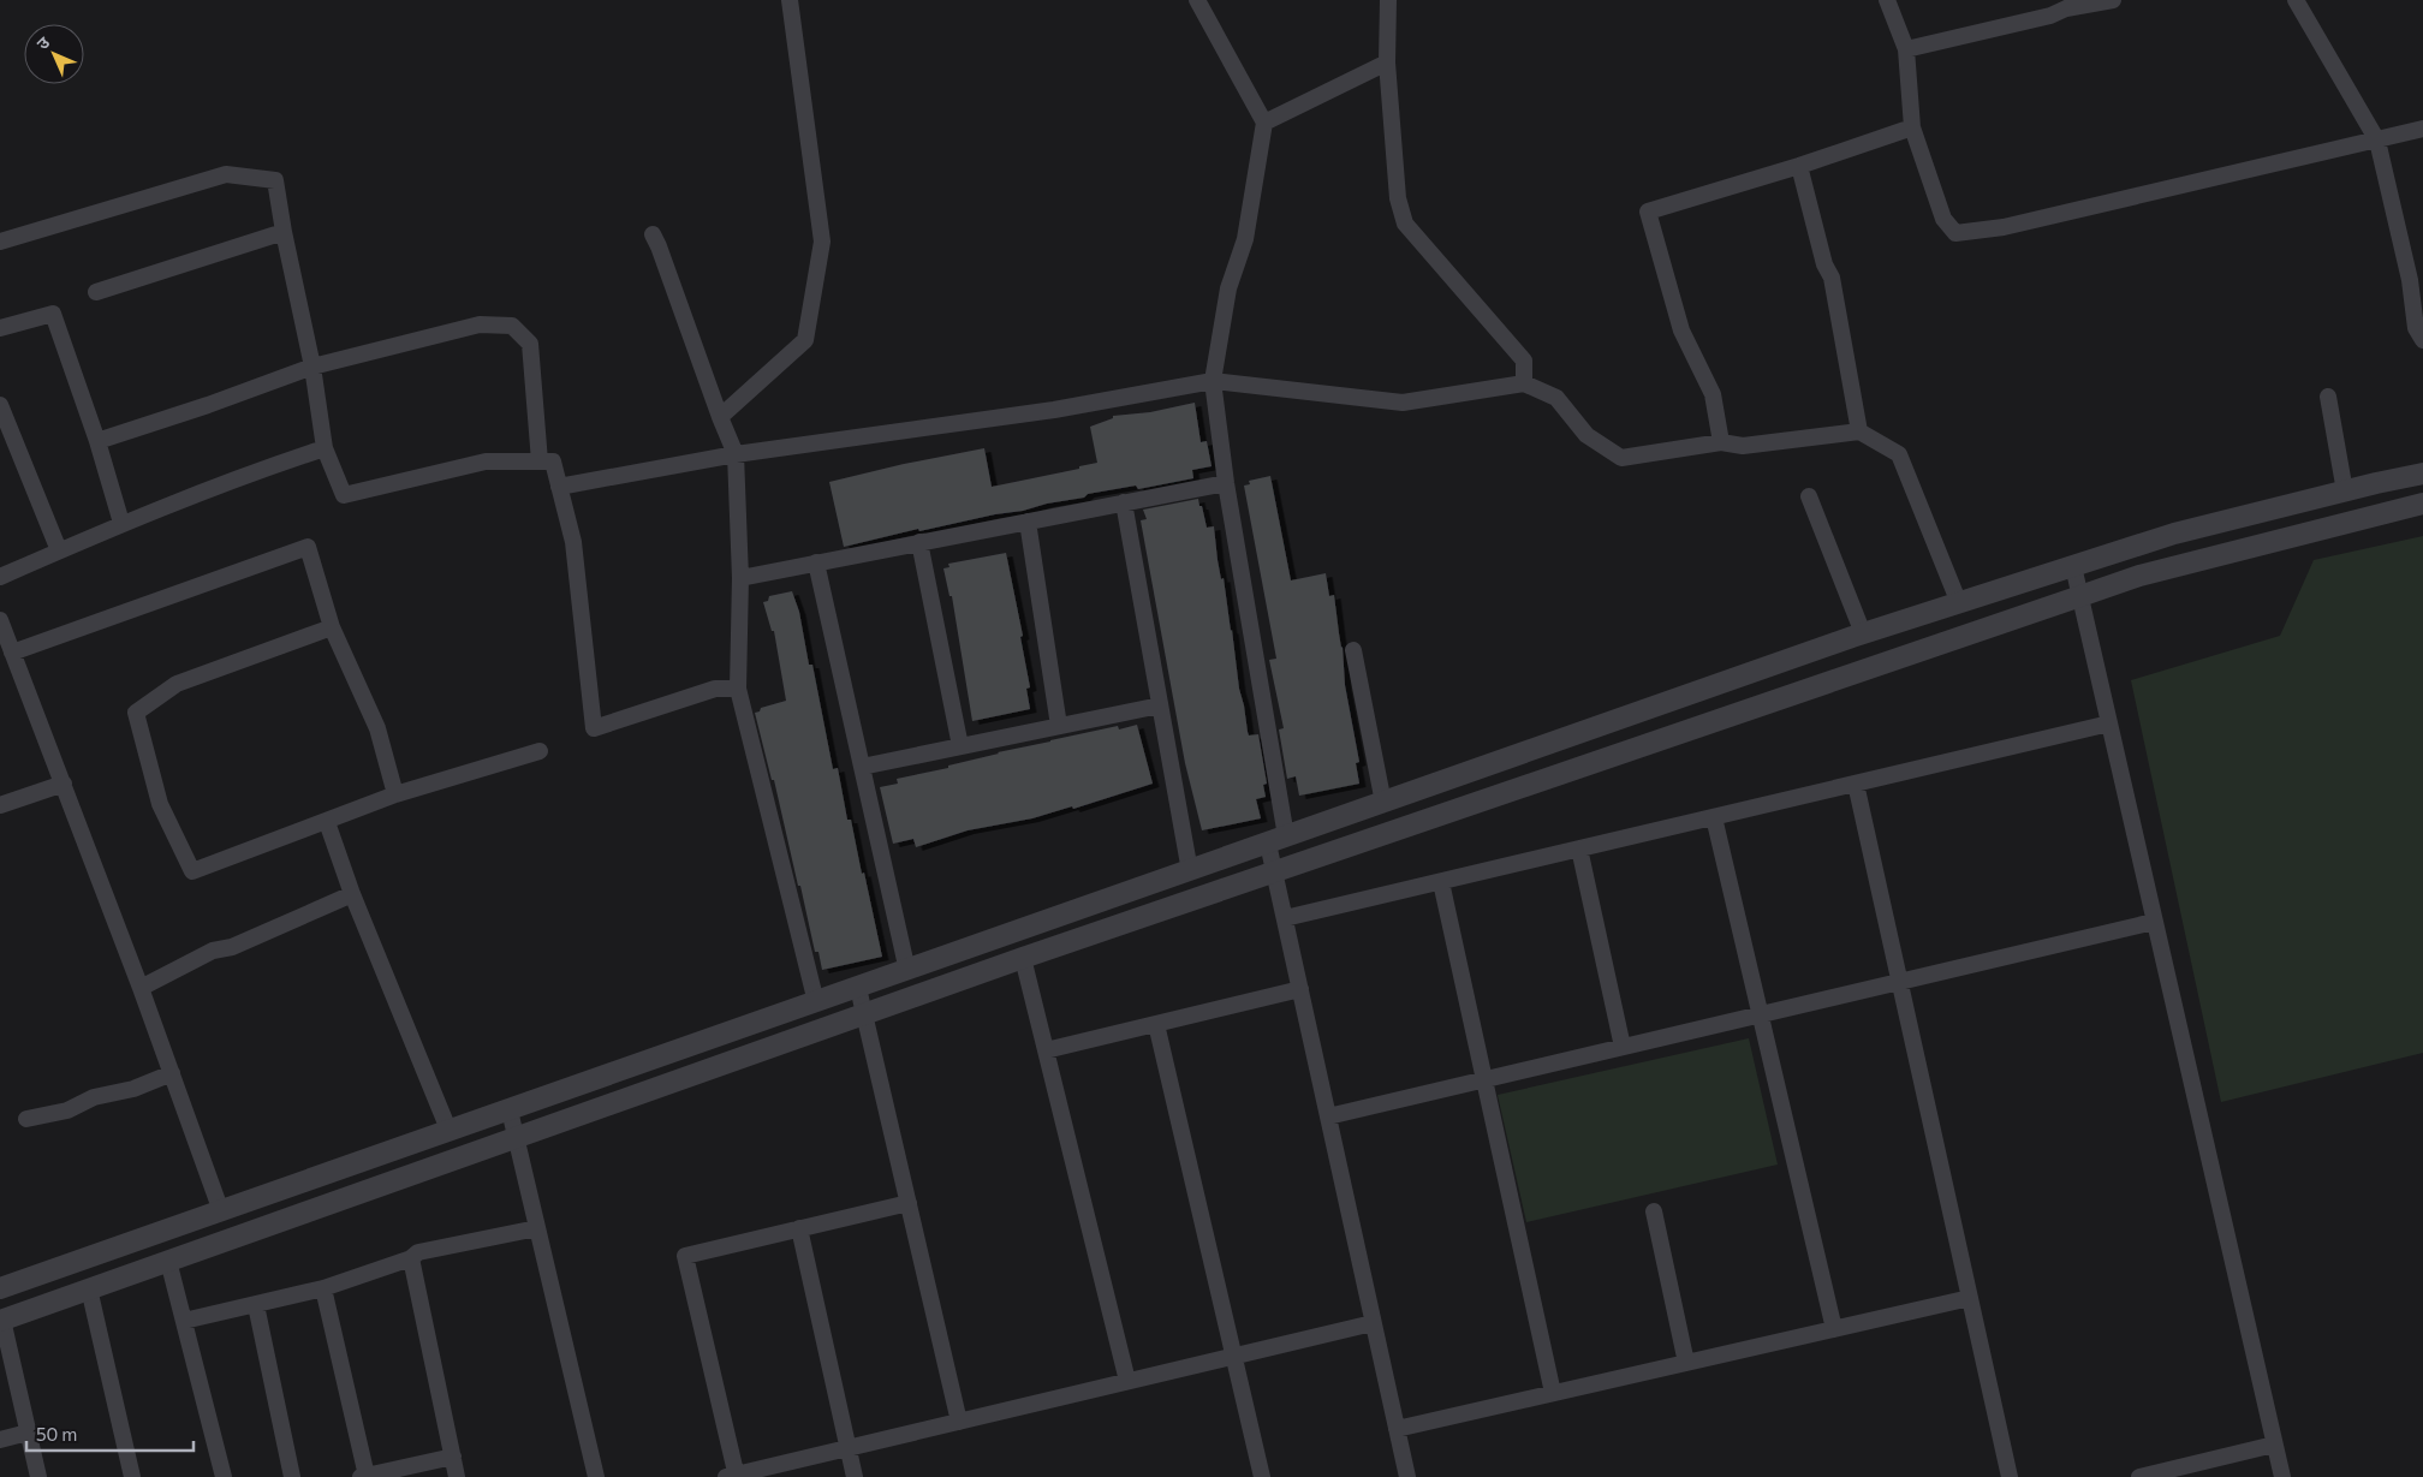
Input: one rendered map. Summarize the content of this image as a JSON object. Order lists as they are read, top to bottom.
{
  "scale_bar": "50 m",
  "north": "top left"
}
